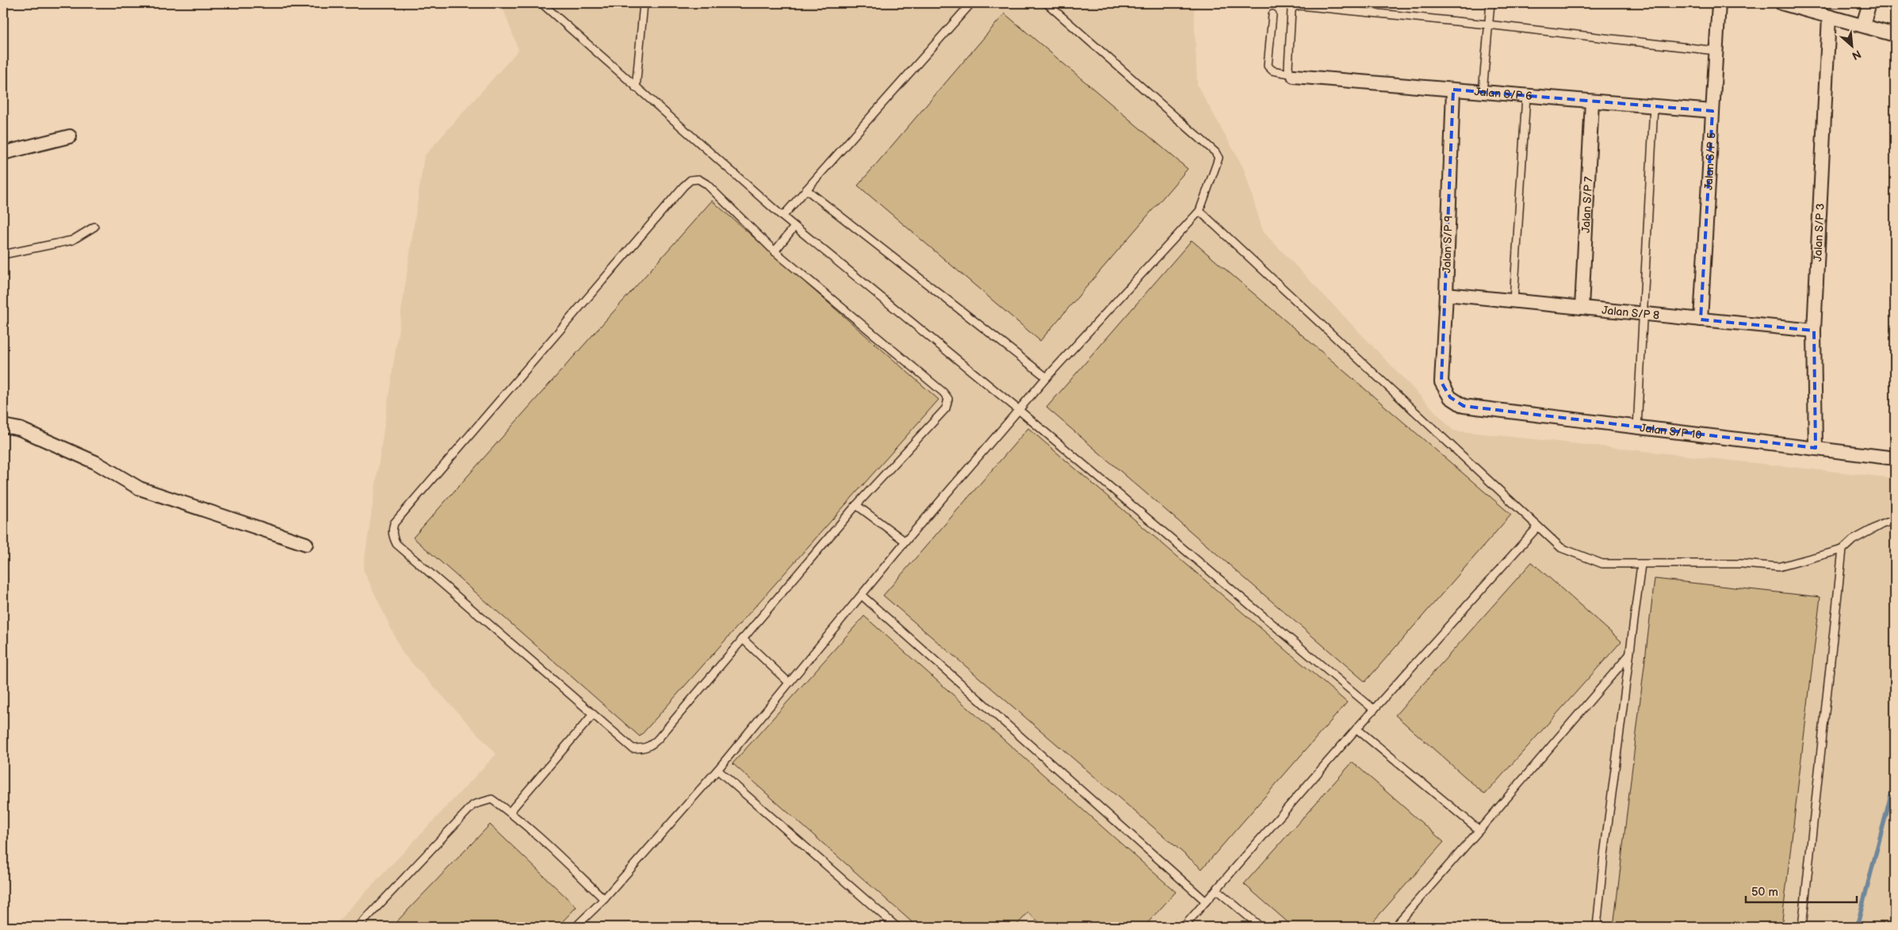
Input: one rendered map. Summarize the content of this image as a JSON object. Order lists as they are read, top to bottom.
{
  "streets": {
    "street": [
      "Jalan S/P 6",
      "Jalan S/P 5",
      "Jalan S/P 7",
      "Jalan S/P 3",
      "Jalan S/P 9",
      "Jalan S/P 8",
      "Jalan S/P 10"
    ]
  },
  "crossings": [
    ["Jalan S/P 6", "Jalan S/P 5"],
    ["Jalan S/P 6", "Jalan S/P 7"],
    ["Jalan S/P 6", "Jalan S/P 9"],
    ["Jalan S/P 5", "Jalan S/P 8"],
    ["Jalan S/P 7", "Jalan S/P 8"],
    ["Jalan S/P 3", "Jalan S/P 8"],
    ["Jalan S/P 3", "Jalan S/P 10"],
    ["Jalan S/P 9", "Jalan S/P 8"],
    ["Jalan S/P 9", "Jalan S/P 10"]
  ],
  "scale_bar": "50 m",
  "north": "bottom right"
}
